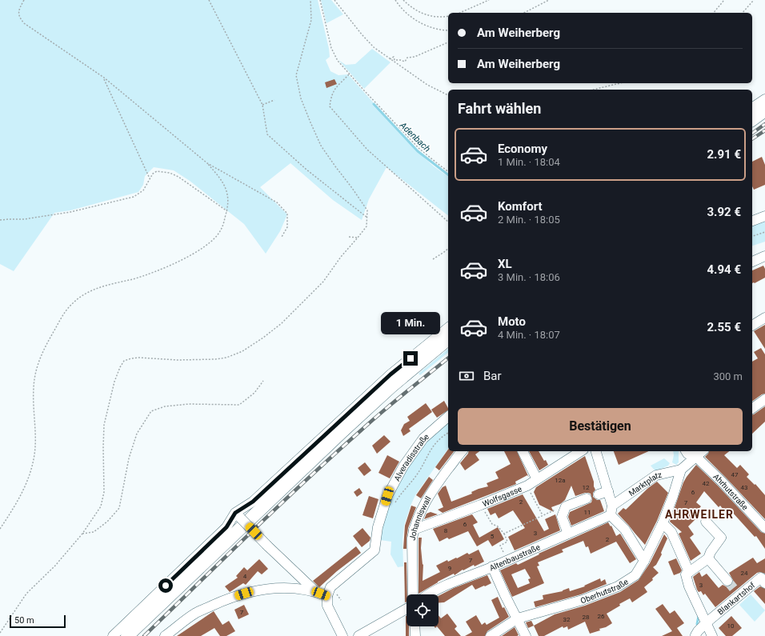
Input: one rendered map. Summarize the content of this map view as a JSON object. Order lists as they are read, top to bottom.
{
  "streets": {
    "street": [
      "Alveradisstraße",
      "Marktplatz",
      "Ahrhutstraße",
      "Wolfsgasse",
      "Johanniswall",
      "Altenbaustraße",
      "Oberhutstraße",
      "Blankartshof"
    ]
  },
  "crossings": [
    ["Marktplatz", "Ahrhutstraße"],
    ["Marktplatz", "Altenbaustraße"],
    ["Marktplatz", "Oberhutstraße"],
    ["Wolfsgasse", "Johanniswall"]
  ],
  "districts": ["AHRWEILER"],
  "water": ["Adenbach"],
  "house_numbers": [
    "47",
    "12a",
    "42",
    "12",
    "43",
    "6",
    "2",
    "7",
    "11",
    "6",
    "8",
    "3",
    "5",
    "2",
    "7",
    "9",
    "24",
    "4",
    "3",
    "7",
    "26",
    "28",
    "32",
    "10"
  ],
  "scale_bar": "50 m",
  "page": {
    "banner": ["Am Weiherberg", "Am Weiherberg"],
    "heading": "Fahrt wählen",
    "list": [
      {
        "name": "Economy",
        "note": "1 Min. · 18:04",
        "value": "2.91 €"
      },
      {
        "name": "Komfort",
        "note": "2 Min. · 18:05",
        "value": "3.92 €"
      },
      {
        "name": "XL",
        "note": "3 Min. · 18:06",
        "value": "4.94 €"
      },
      {
        "name": "Moto",
        "note": "4 Min. · 18:07",
        "value": "2.55 €"
      }
    ],
    "bubble": "1 Min.",
    "pay": ["Bar", "300 m"],
    "buttons": "Bestätigen",
    "scale": "50 m"
  }
}
